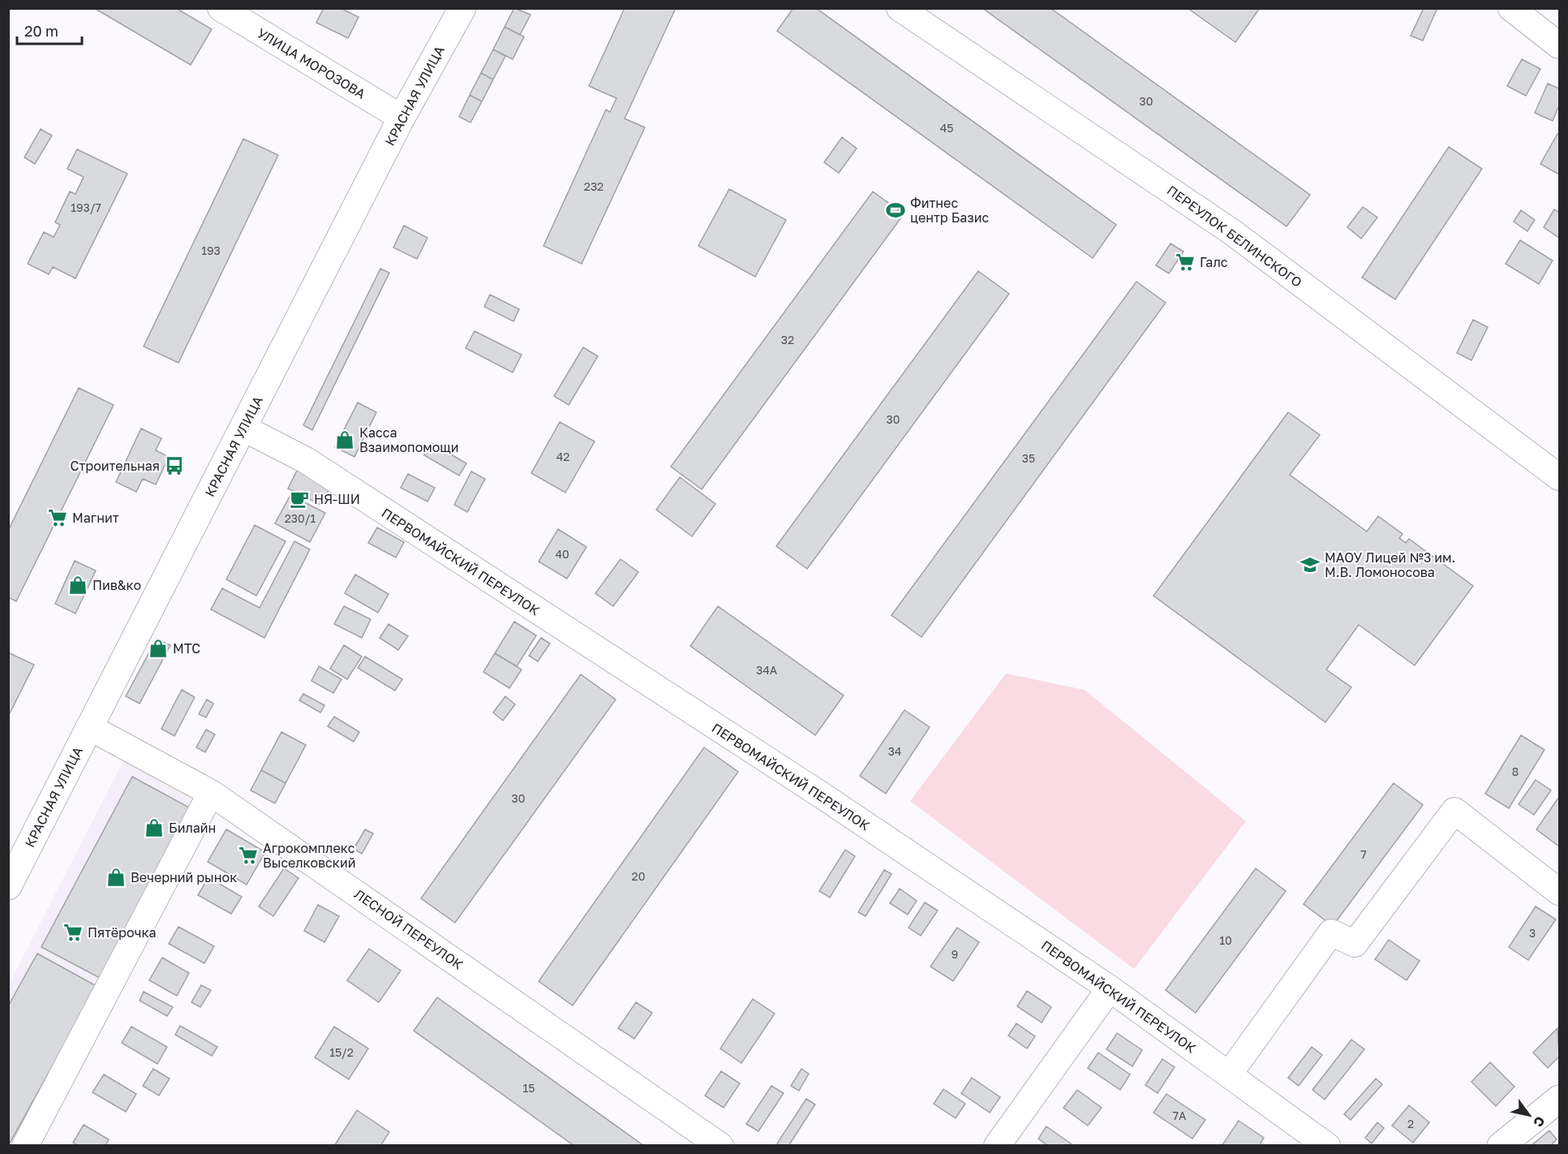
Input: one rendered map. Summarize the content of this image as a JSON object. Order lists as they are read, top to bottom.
{
  "streets": {
    "main road": ["КРАСНАЯ УЛИЦА"],
    "street": [
      "УЛИЦА МОРОЗОВА",
      "ПЕРЕУЛОК БЕЛИНСКОГО",
      "ПЕРВОМАЙСКИЙ ПЕРЕУЛОК",
      "ЛЕСНОЙ ПЕРЕУЛОК"
    ]
  },
  "crossings": [
    ["УЛИЦА МОРОЗОВА", "КРАСНАЯ УЛИЦА"],
    ["КРАСНАЯ УЛИЦА", "ПЕРВОМАЙСКИЙ ПЕРЕУЛОК"],
    ["КРАСНАЯ УЛИЦА", "ЛЕСНОЙ ПЕРЕУЛОК"]
  ],
  "places": {
    "sports": ["Фитнес центр Базис"],
    "supermarket": [
      "Галс",
      "Магнит",
      "Агрокомплекс Выселковский",
      "Пятёрочка"
    ],
    "shop": [
      "Касса Взаимопомощи",
      "Пив&ко",
      "МТС",
      "Билайн",
      "Вечерний рынок"
    ],
    "bus stop": ["Строительная"],
    "cafe": ["НЯ-ШИ"],
    "school or university": ["МАОУ Лицей №3 им. М.В. Ломоносова"]
  },
  "house_numbers": [
    "30",
    "45",
    "232",
    "193/7",
    "193",
    "32",
    "30",
    "42",
    "35",
    "230/1",
    "40",
    "34А",
    "34",
    "8",
    "30",
    "7",
    "20",
    "3",
    "10",
    "9",
    "15/2",
    "15",
    "7А",
    "2"
  ],
  "scale_bar": "20 m",
  "north": "bottom right"
}
